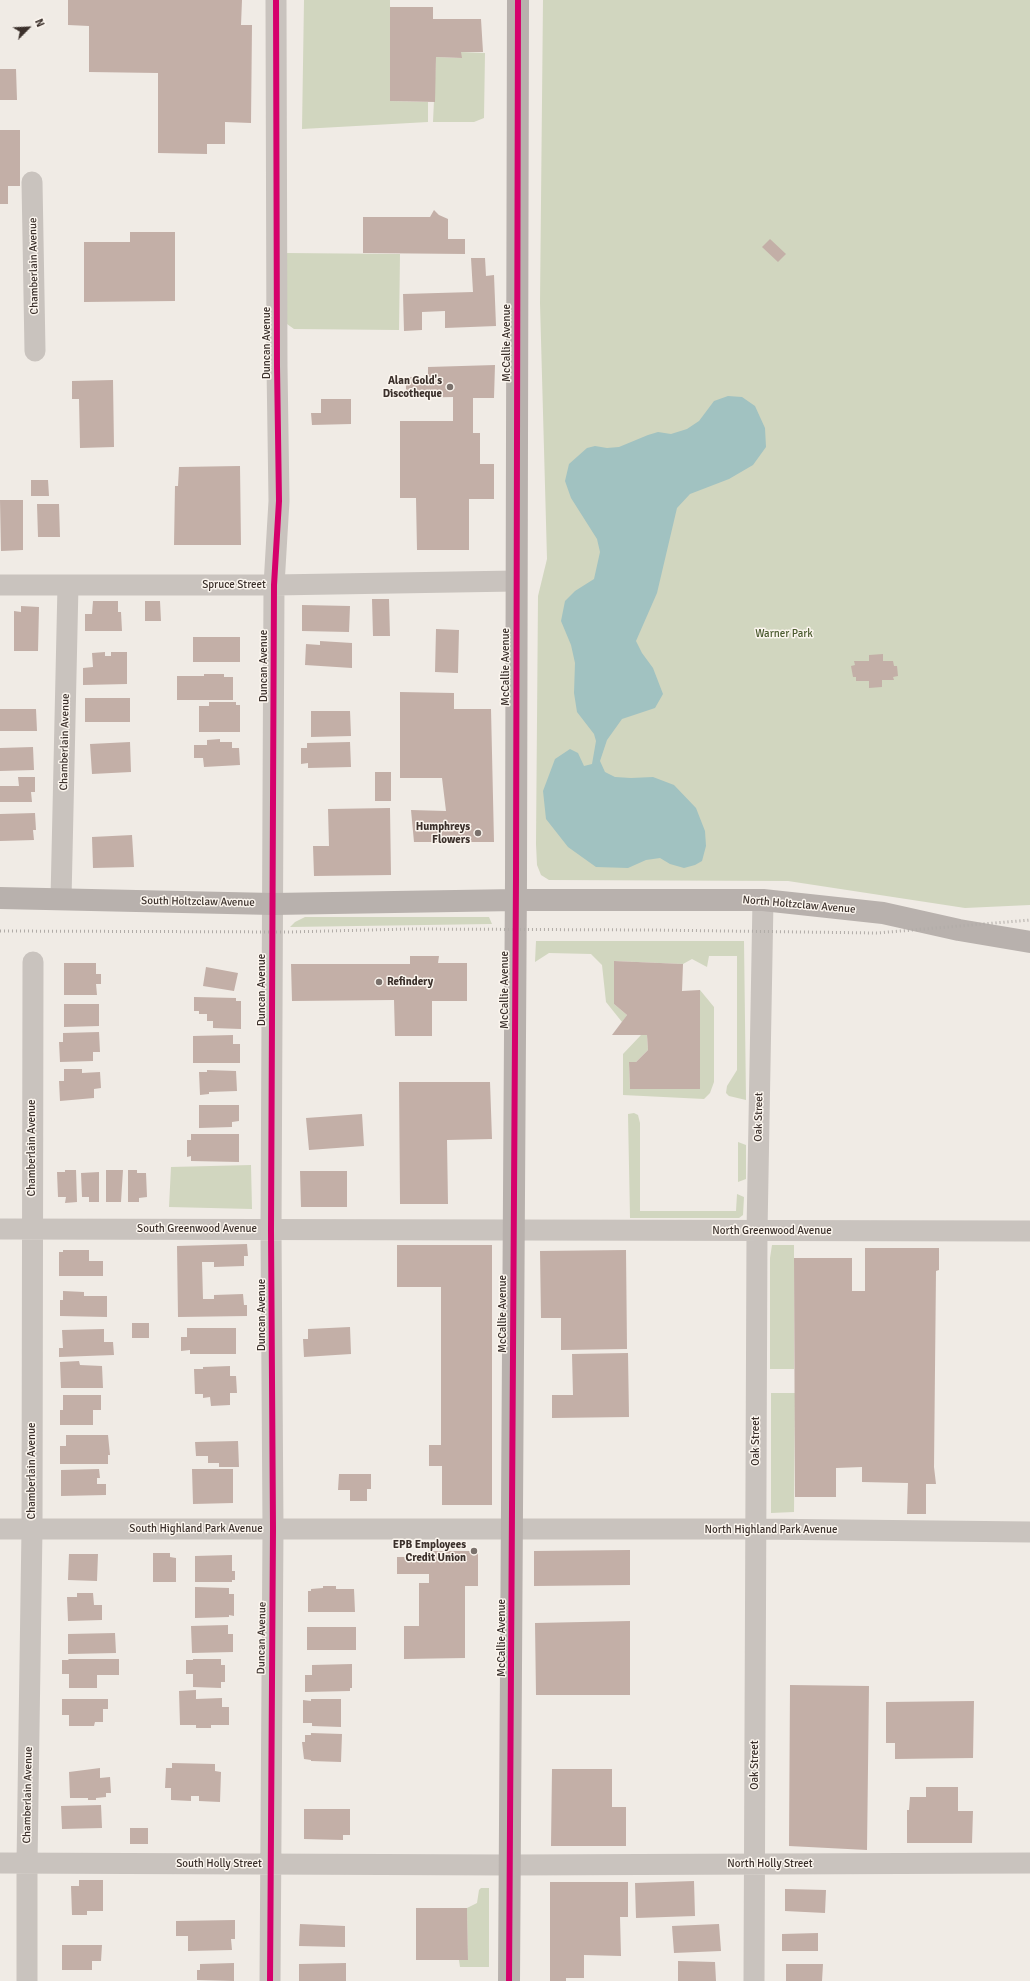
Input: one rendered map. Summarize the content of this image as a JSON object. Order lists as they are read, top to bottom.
{
  "streets": {
    "main road": ["McCallie Avenue", "South Holtzclaw Avenue", "North Holtzclaw Avenue"],
    "street": [
      "Chamberlain Avenue",
      "Duncan Avenue",
      "Spruce Street",
      "Oak Street",
      "South Greenwood Avenue",
      "North Greenwood Avenue",
      "South Highland Park Avenue",
      "North Highland Park Avenue",
      "South Holly Street",
      "North Holly Street"
    ]
  },
  "crossings": [
    ["Chamberlain Avenue", "Spruce Street"],
    ["Chamberlain Avenue", "South Holtzclaw Avenue"],
    ["Chamberlain Avenue", "South Greenwood Avenue"],
    ["Chamberlain Avenue", "South Highland Park Avenue"],
    ["Chamberlain Avenue", "South Holly Street"],
    ["Duncan Avenue", "Spruce Street"],
    ["Duncan Avenue", "South Holtzclaw Avenue"],
    ["Duncan Avenue", "South Greenwood Avenue"],
    ["Duncan Avenue", "South Highland Park Avenue"],
    ["Duncan Avenue", "South Holly Street"],
    ["McCallie Avenue", "Spruce Street"],
    ["McCallie Avenue", "South Holtzclaw Avenue"],
    ["McCallie Avenue", "North Holtzclaw Avenue"],
    ["McCallie Avenue", "South Greenwood Avenue"],
    ["McCallie Avenue", "North Greenwood Avenue"],
    ["McCallie Avenue", "South Highland Park Avenue"],
    ["McCallie Avenue", "North Highland Park Avenue"],
    ["McCallie Avenue", "South Holly Street"],
    ["McCallie Avenue", "North Holly Street"],
    ["South Holtzclaw Avenue", "North Holtzclaw Avenue"],
    ["North Holtzclaw Avenue", "Oak Street"],
    ["Oak Street", "North Greenwood Avenue"],
    ["Oak Street", "North Highland Park Avenue"],
    ["Oak Street", "North Holly Street"],
    ["South Greenwood Avenue", "North Greenwood Avenue"],
    ["South Highland Park Avenue", "North Highland Park Avenue"],
    ["South Holly Street", "North Holly Street"]
  ],
  "parks": ["Warner Park"],
  "places": [
    "Alan Gold's Discotheque",
    "Humphreys Flowers",
    "Refindery",
    "EPB Employees Credit Union"
  ],
  "north": "top right"
}
